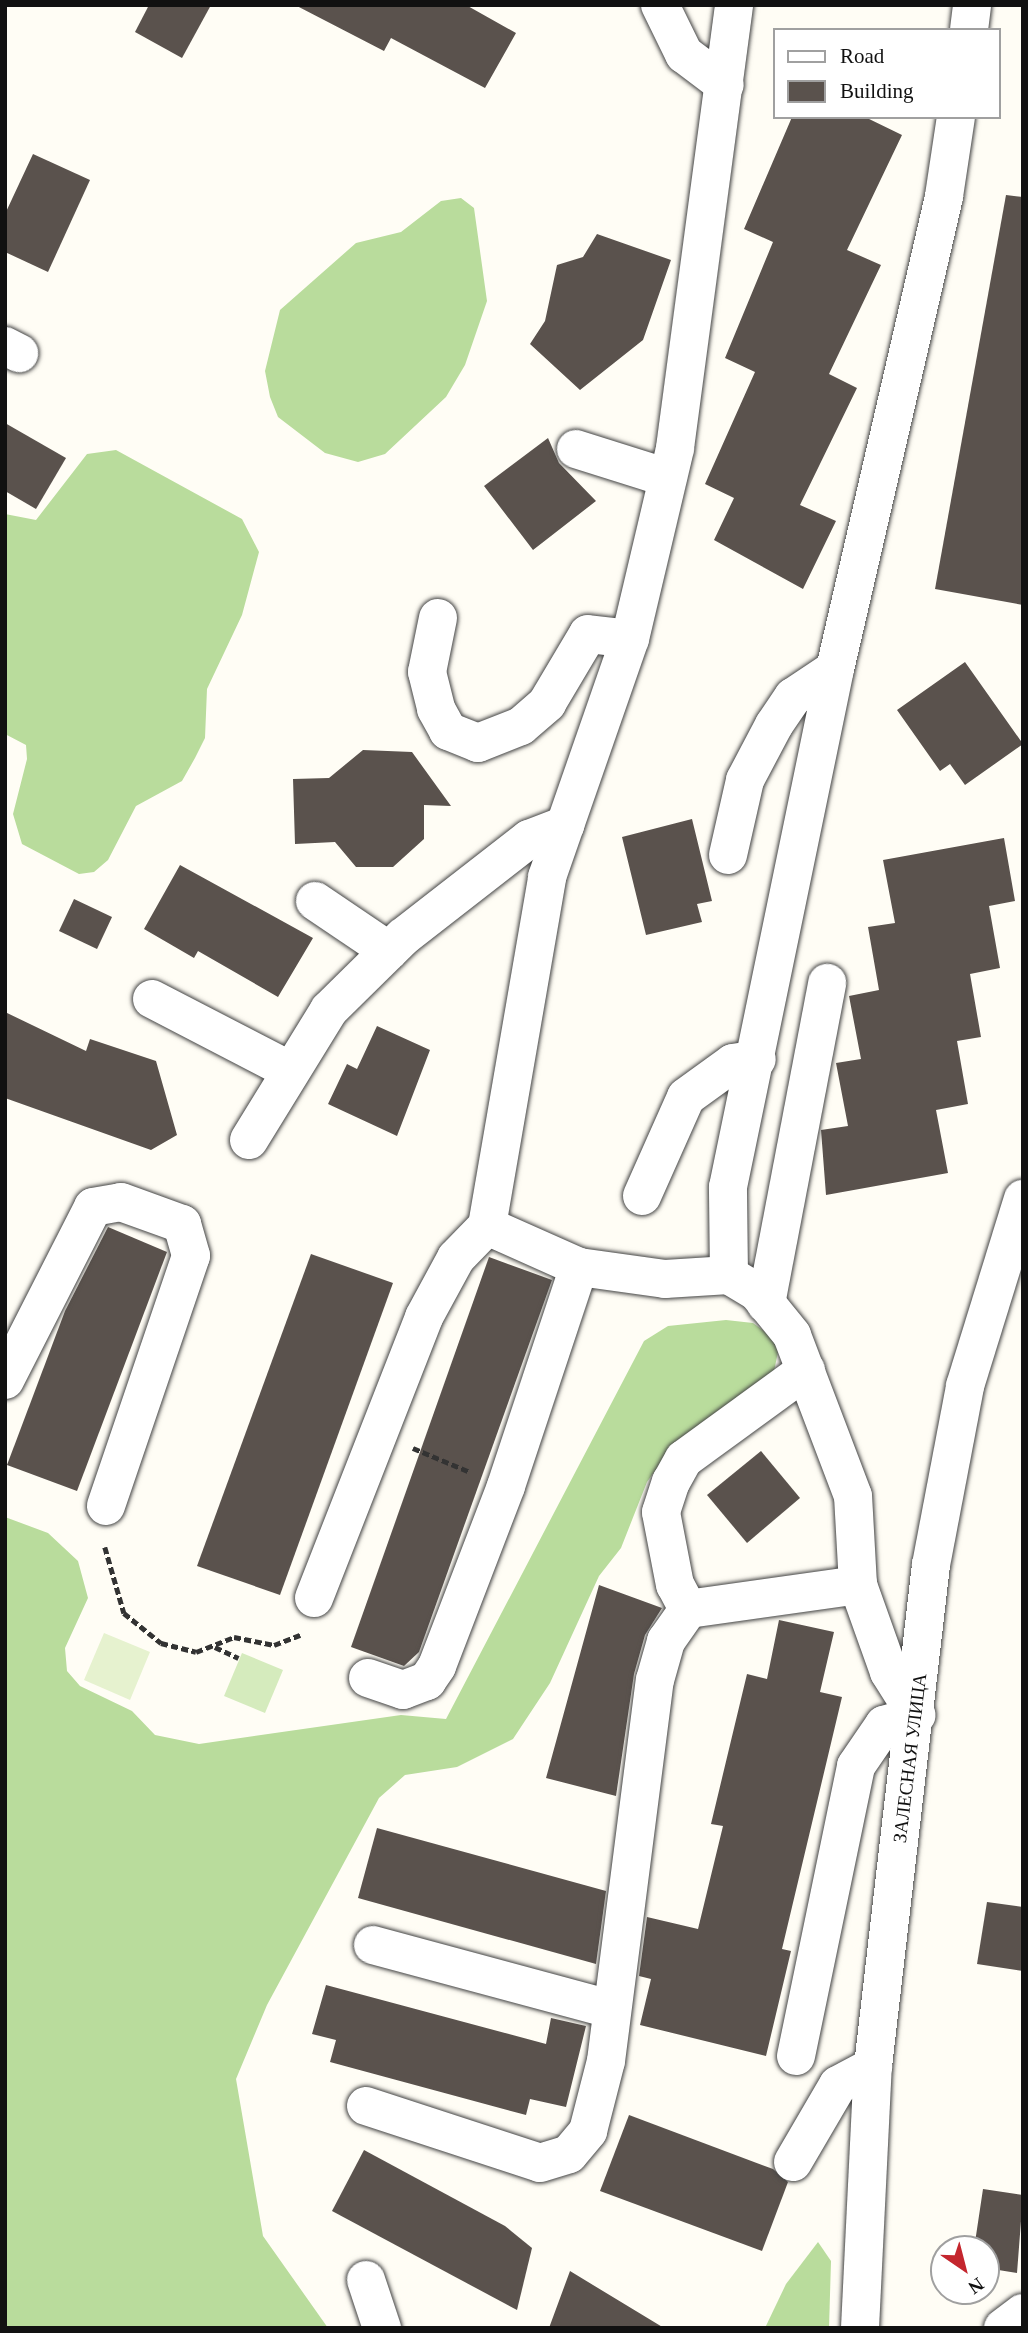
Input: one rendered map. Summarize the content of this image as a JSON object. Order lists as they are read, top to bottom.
{
  "streets": {
    "street": ["ЗАЛЕСНАЯ УЛИЦА"]
  },
  "legend": ["Road", "Building"],
  "north": "bottom right"
}
